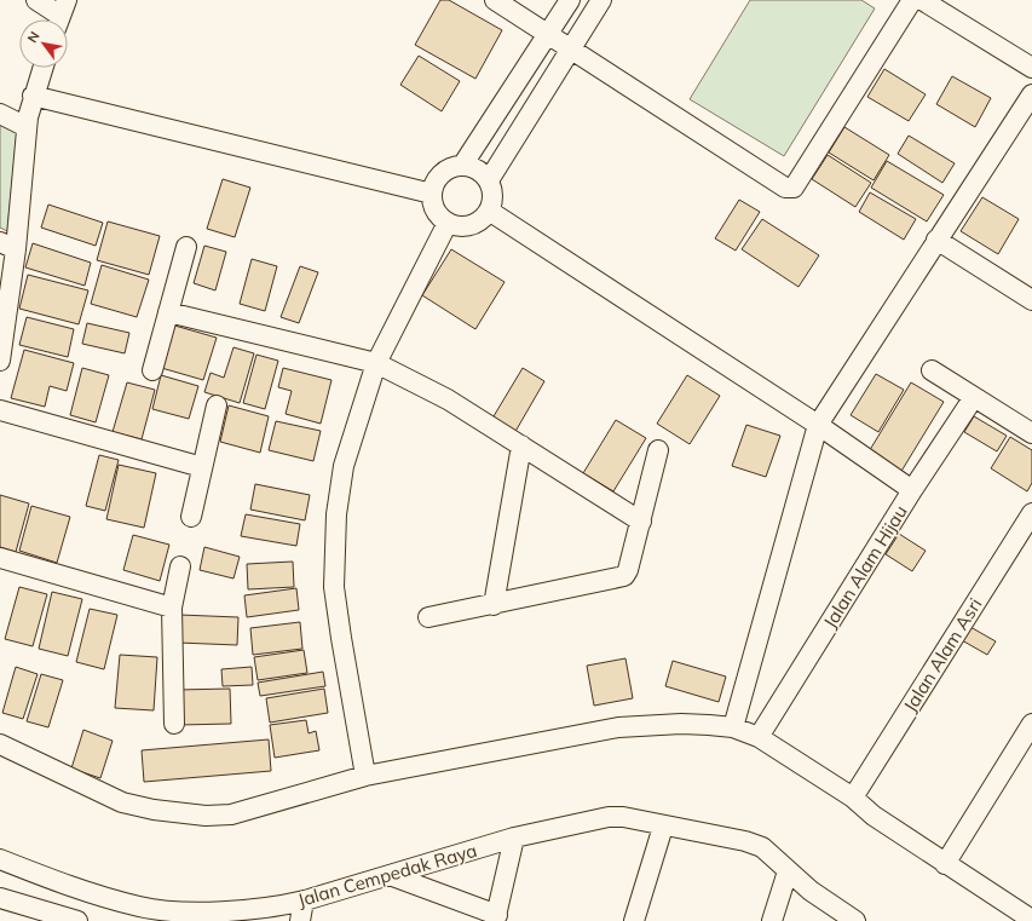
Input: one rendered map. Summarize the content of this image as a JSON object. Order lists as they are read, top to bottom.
{
  "streets": {
    "street": ["Jalan Alam Hijau", "Jalan Alam Asri", "Jalan Cempedak Raya"]
  },
  "north": "top left"
}
